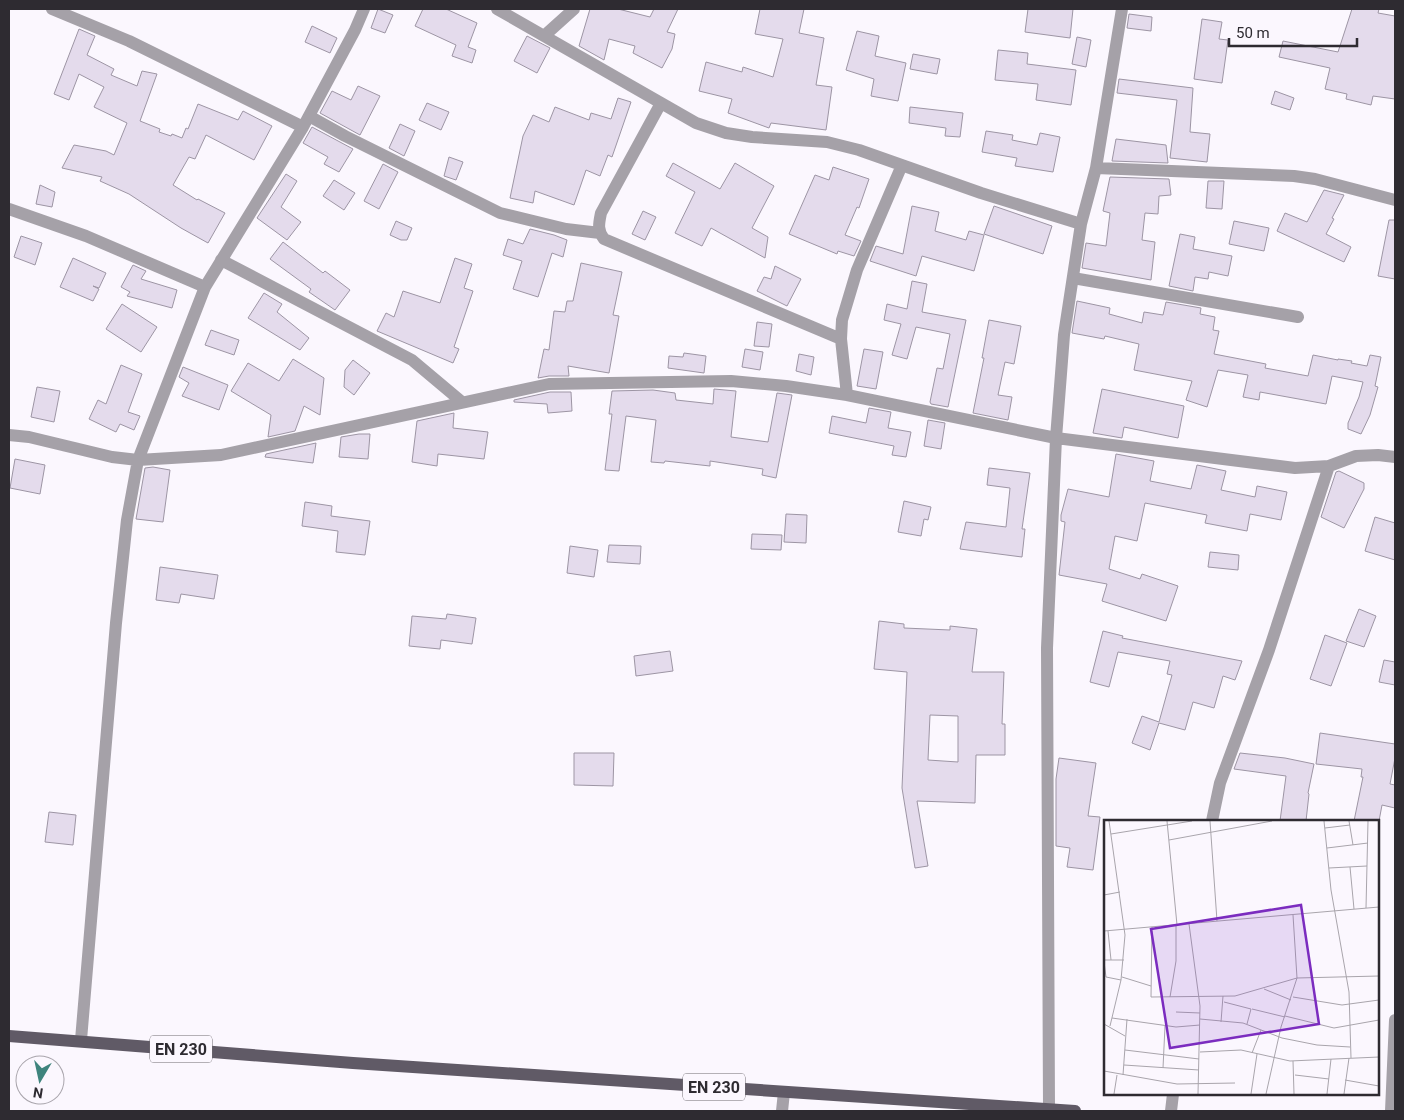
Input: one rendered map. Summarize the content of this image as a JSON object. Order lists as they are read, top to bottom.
{
  "streets": {
    "main road": ["EN 230"]
  },
  "scale_bar": "50 m",
  "north": "bottom"
}
